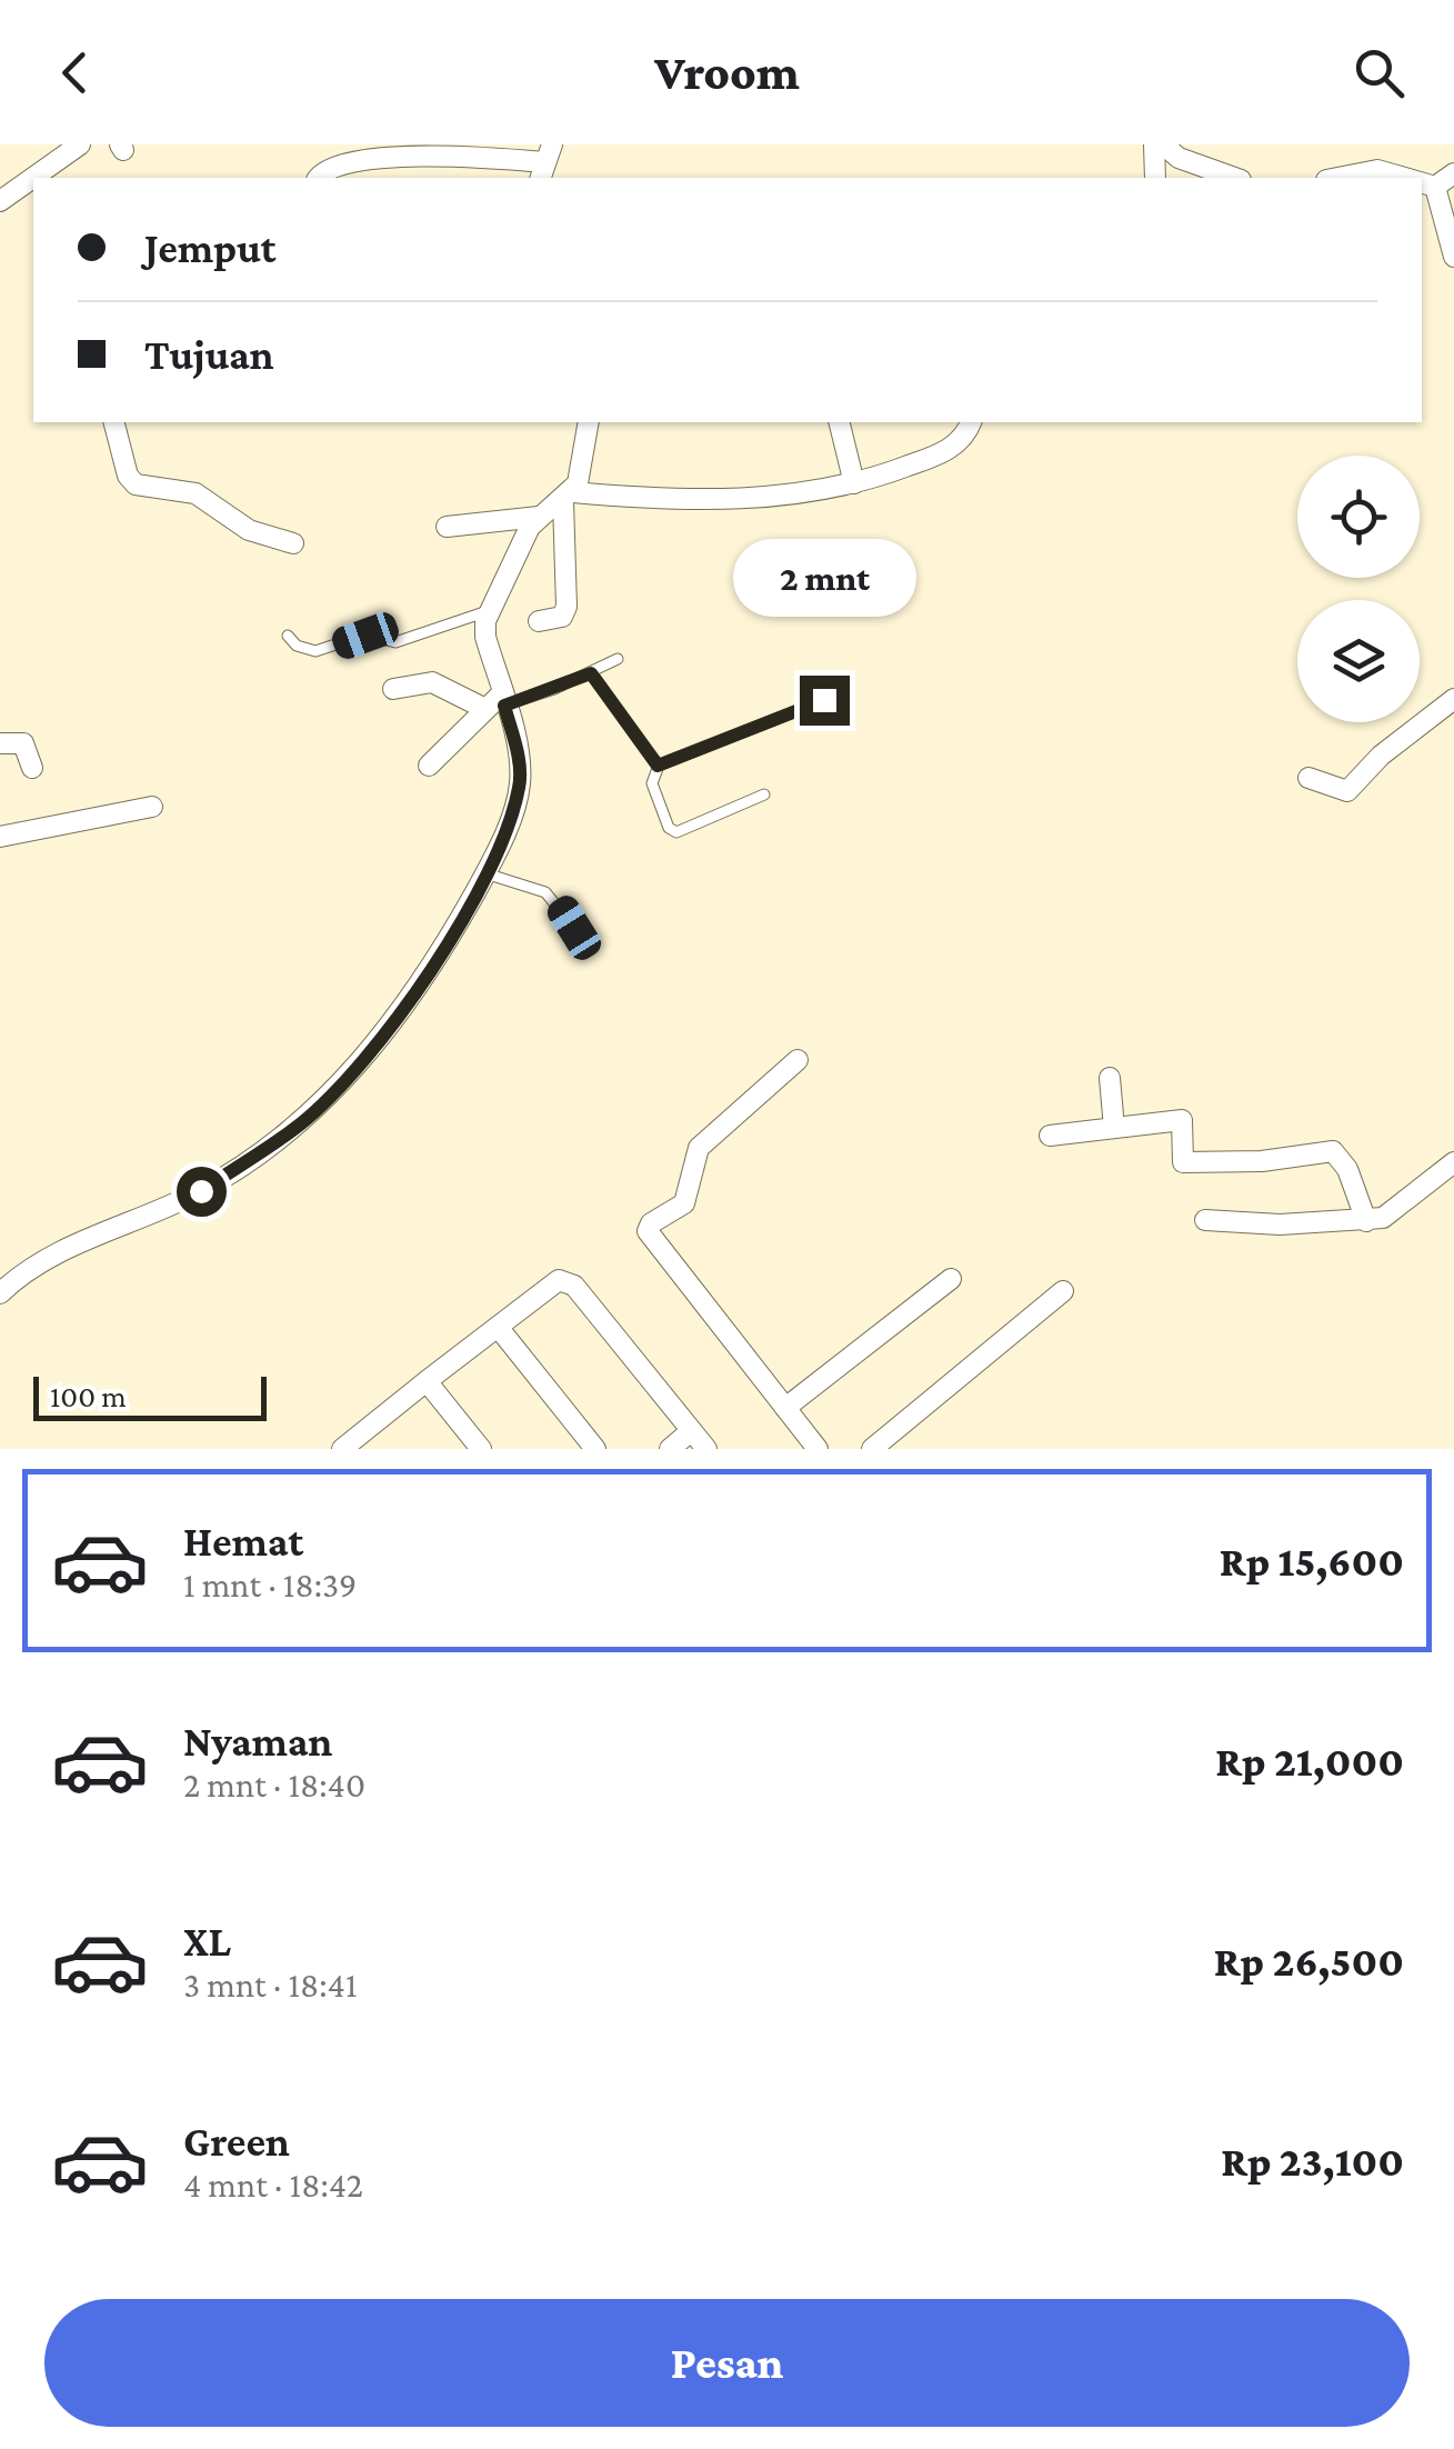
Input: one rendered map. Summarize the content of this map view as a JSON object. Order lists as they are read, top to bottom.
{
  "scale_bar": "100 m",
  "page": {
    "header": "Vroom",
    "banner": ["Jemput", "Tujuan"],
    "bubble": "2 mnt",
    "scale": "100 m",
    "list": [
      {
        "name": "Hemat",
        "note": "1 mnt · 18:39",
        "value": "Rp 15,600"
      },
      {
        "name": "Nyaman",
        "note": "2 mnt · 18:40",
        "value": "Rp 21,000"
      },
      {
        "name": "XL",
        "note": "3 mnt · 18:41",
        "value": "Rp 26,500"
      },
      {
        "name": "Green",
        "note": "4 mnt · 18:42",
        "value": "Rp 23,100"
      }
    ],
    "buttons": "Pesan"
  }
}
